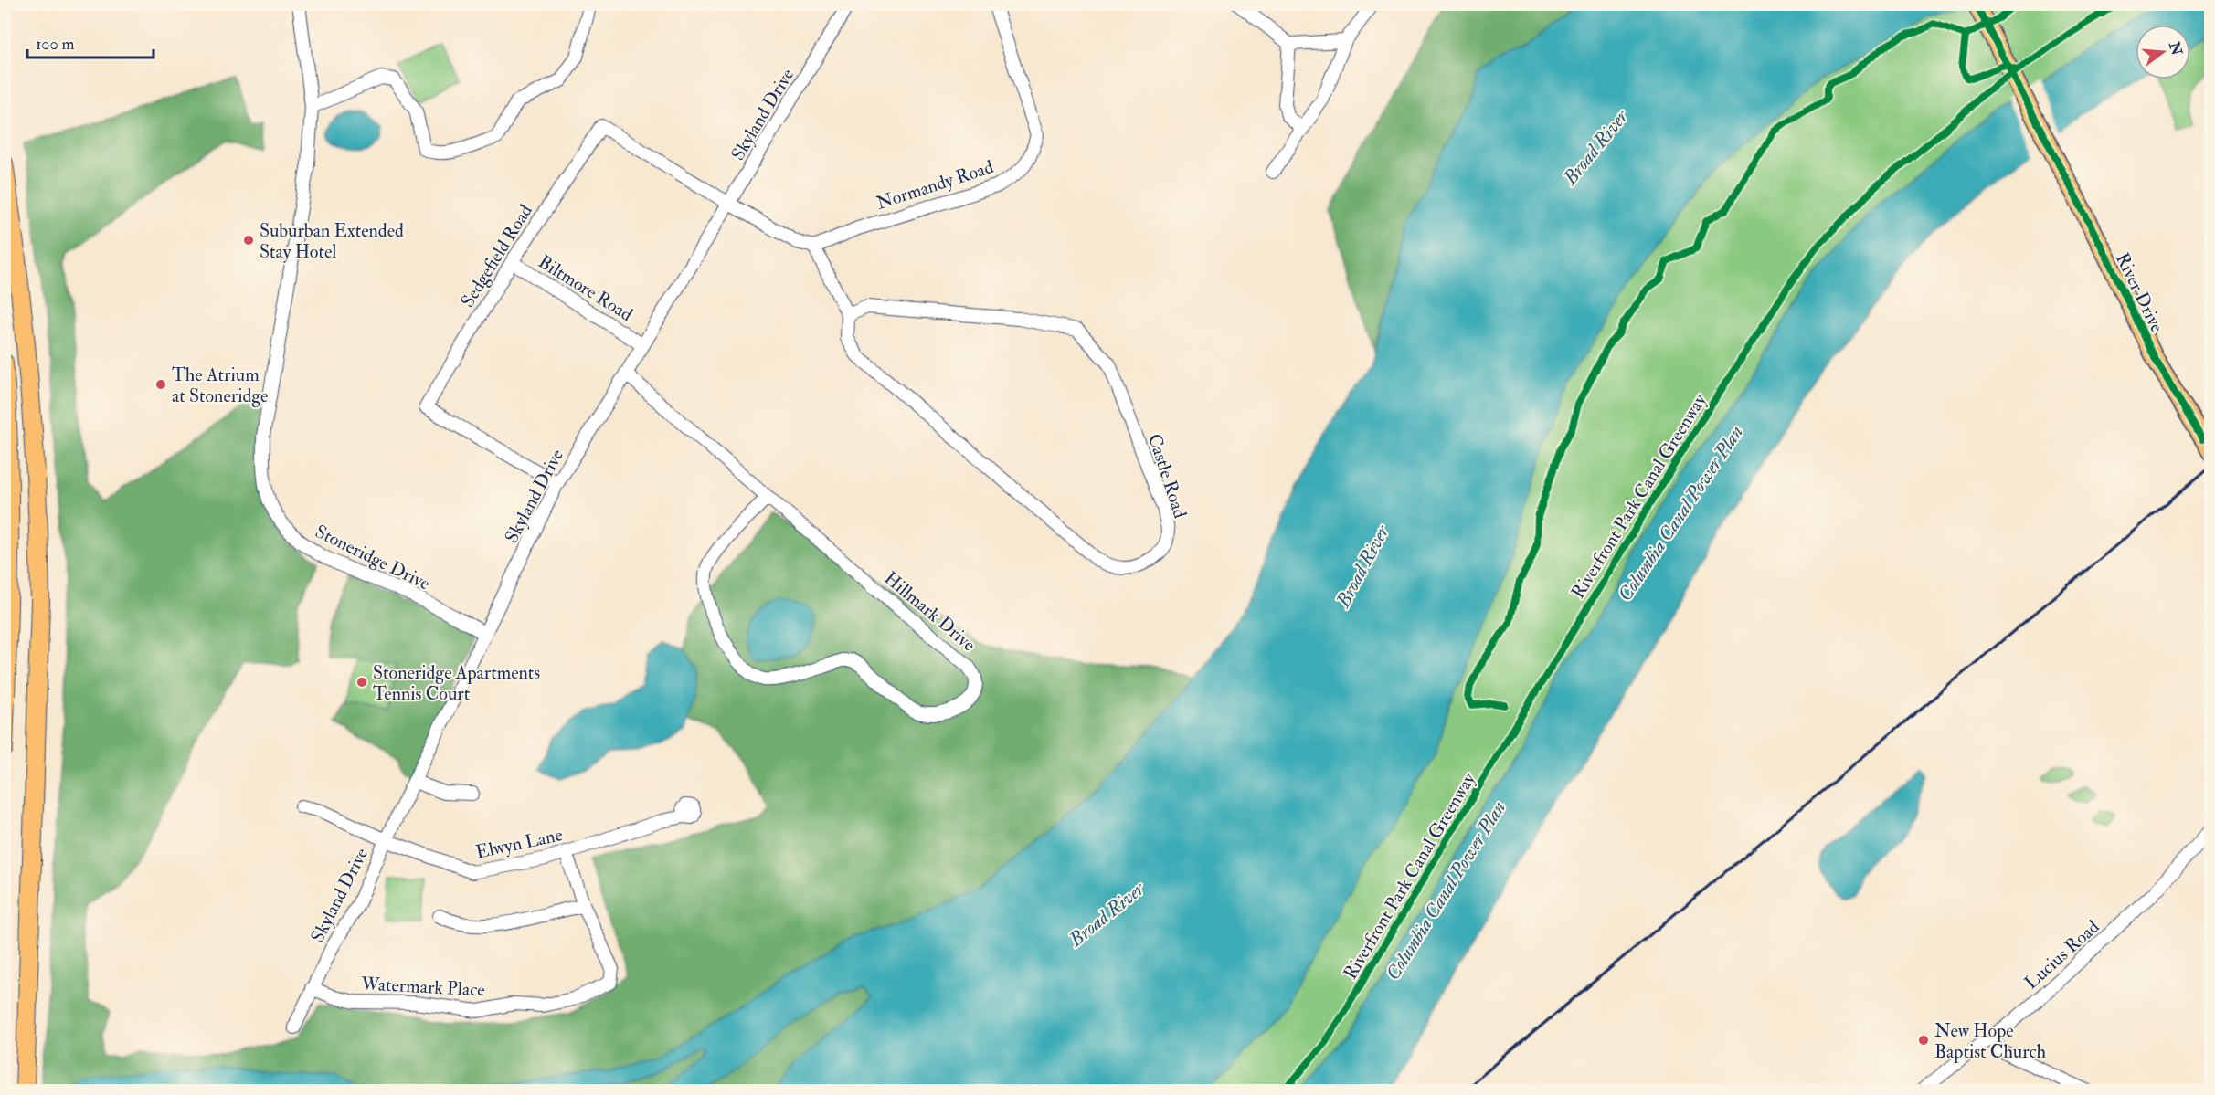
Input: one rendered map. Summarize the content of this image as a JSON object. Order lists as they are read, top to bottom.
{
  "streets": {
    "main road": ["River Drive"],
    "street": [
      "Skyland Drive",
      "Normandy Road",
      "Sedgefield Road",
      "Biltmore Road",
      "Castle Road",
      "Stoneridge Drive",
      "Hillmark Drive",
      "Elwyn Lane",
      "Lucius Road",
      "Watermark Place"
    ],
    "cycle path": ["Riverfront Park Canal Greenway"]
  },
  "crossings": [
    ["Skyland Drive", "Sedgefield Road"],
    ["Skyland Drive", "Biltmore Road"],
    ["Skyland Drive", "Stoneridge Drive"],
    ["Skyland Drive", "Hillmark Drive"],
    ["Skyland Drive", "Elwyn Lane"],
    ["Skyland Drive", "Watermark Place"],
    ["Normandy Road", "Castle Road"],
    ["Sedgefield Road", "Biltmore Road"],
    ["Elwyn Lane", "Watermark Place"]
  ],
  "water": ["Broad River", "Columbia Canal Power Plan"],
  "places": [
    "Suburban Extended Stay Hotel",
    "The Atrium at Stoneridge",
    "Stoneridge Apartments Tennis Court",
    "New Hope Baptist Church"
  ],
  "scale_bar": "100 m",
  "north": "right"
}
